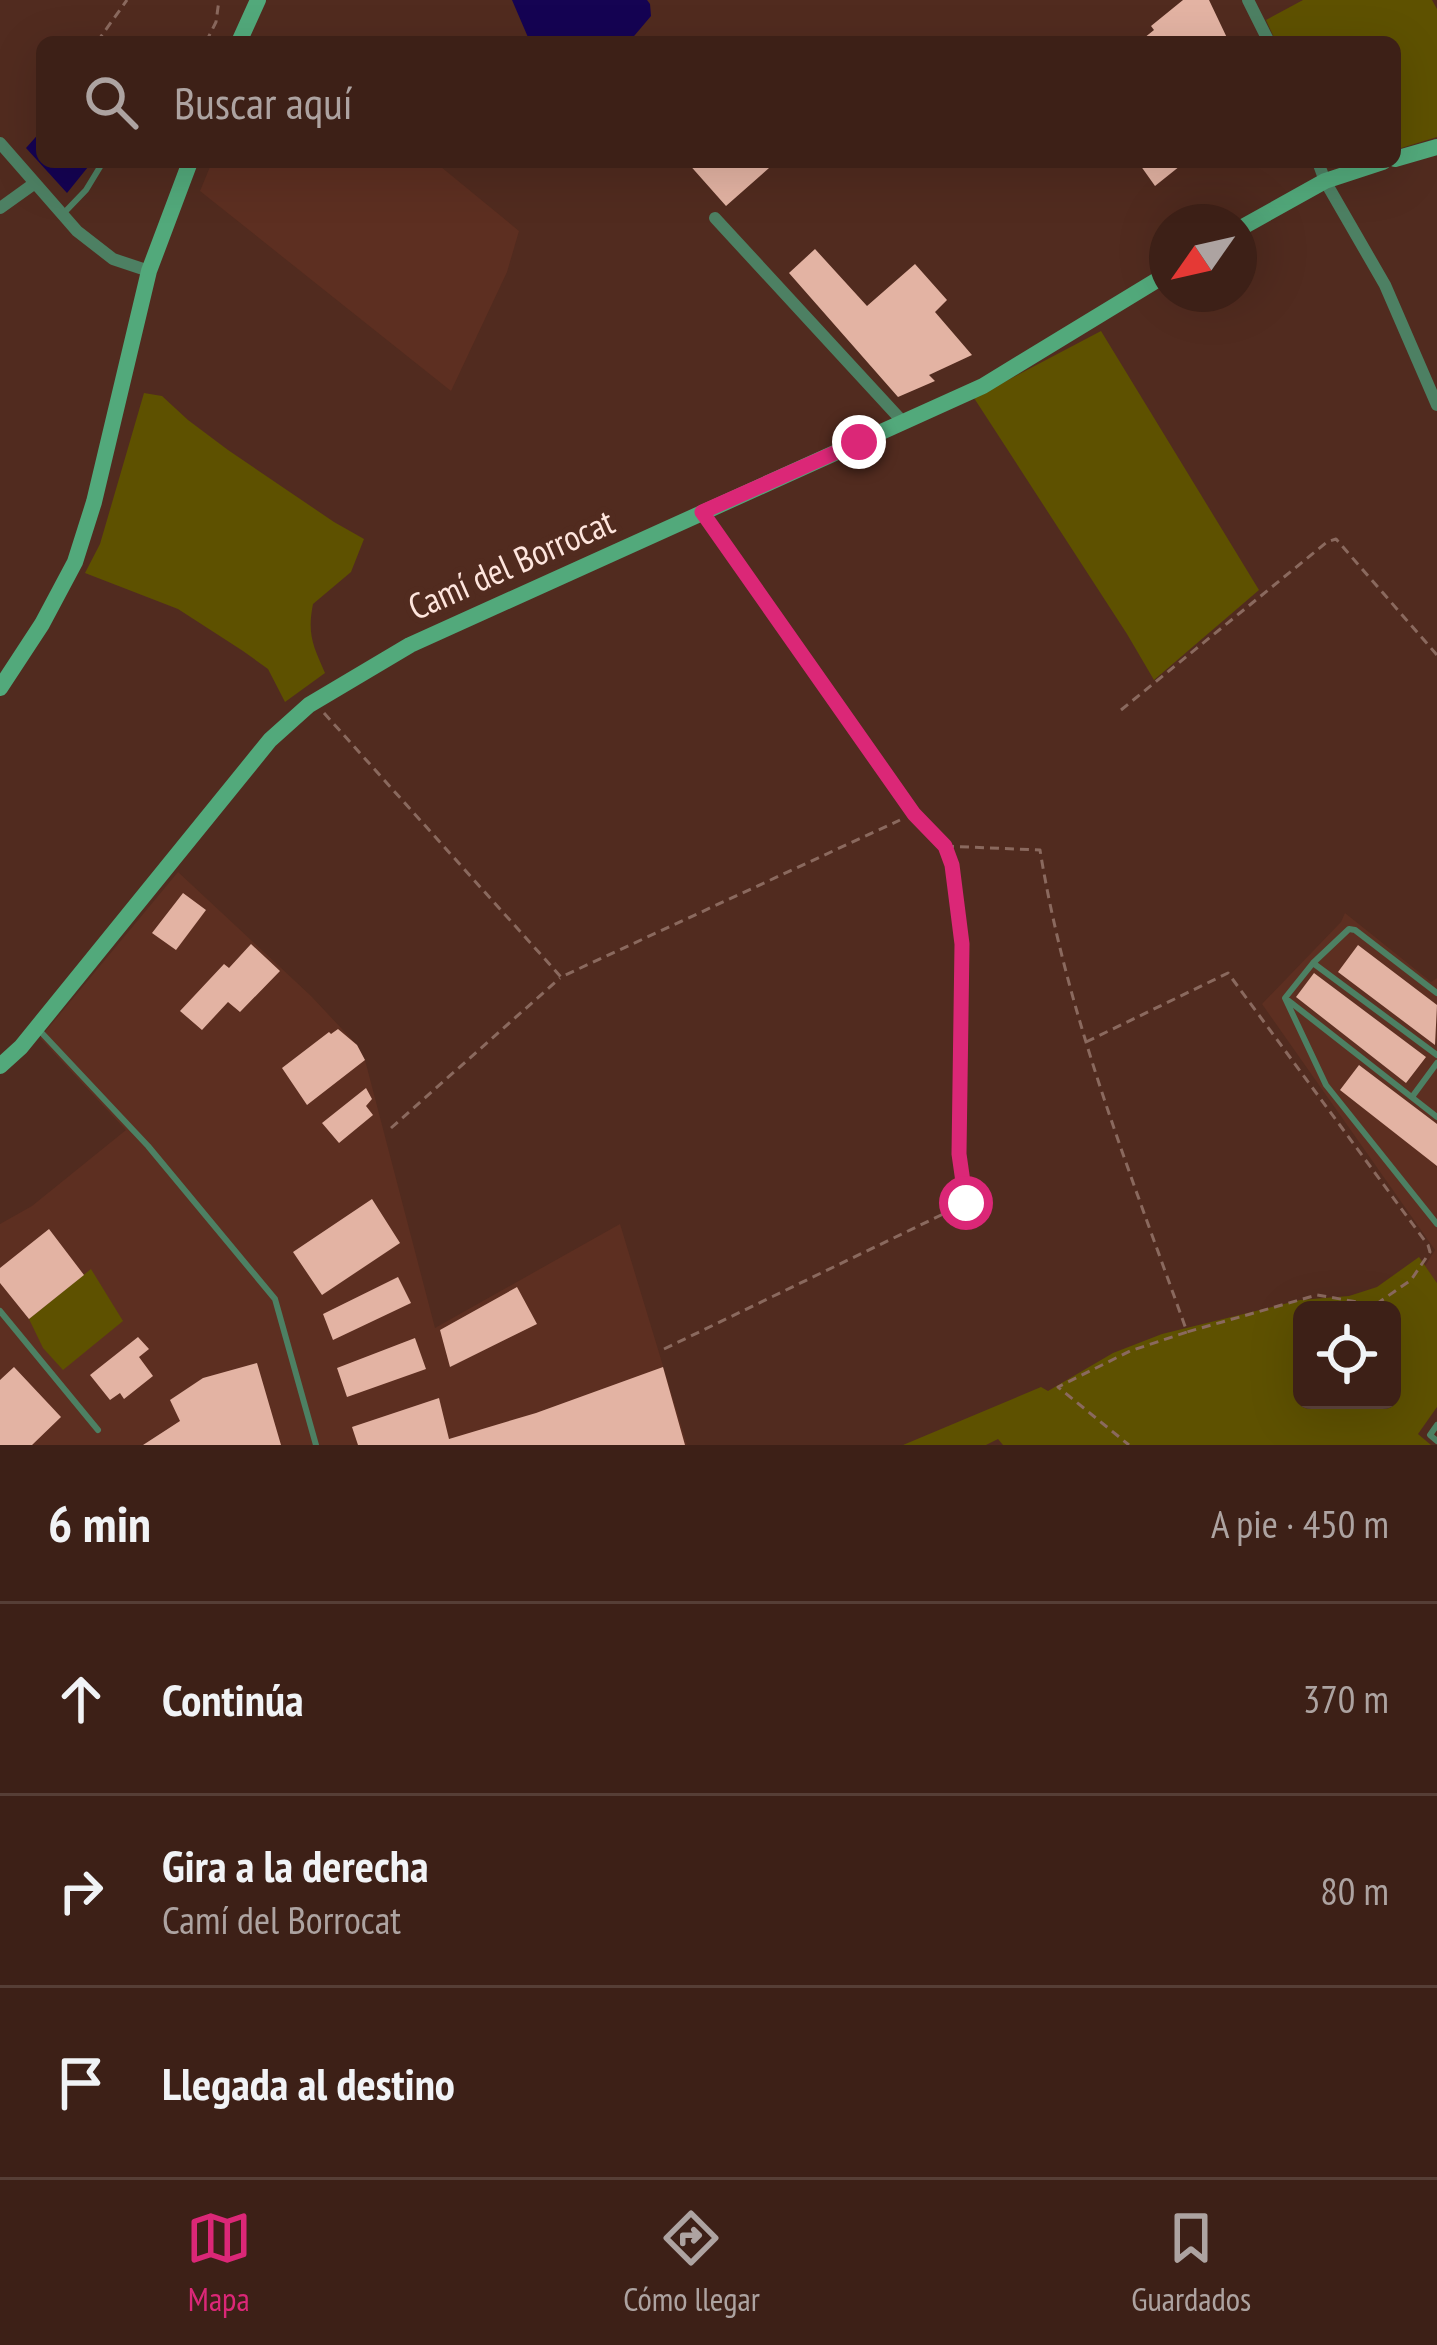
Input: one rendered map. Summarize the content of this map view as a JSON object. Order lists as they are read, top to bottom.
{
  "streets": {
    "street": ["Camí del Borrocat"]
  },
  "north": "bottom left",
  "page": {
    "search": "Buscar aquí",
    "heading": ["6 min", "A pie · 450 m"],
    "list": [
      ["Continúa", "370 m"],
      ["Gira a la derecha", "Camí del Borrocat", "80 m"],
      "Llegada al destino"
    ],
    "nav": ["Mapa", "Cómo llegar", "Guardados"]
  }
}
